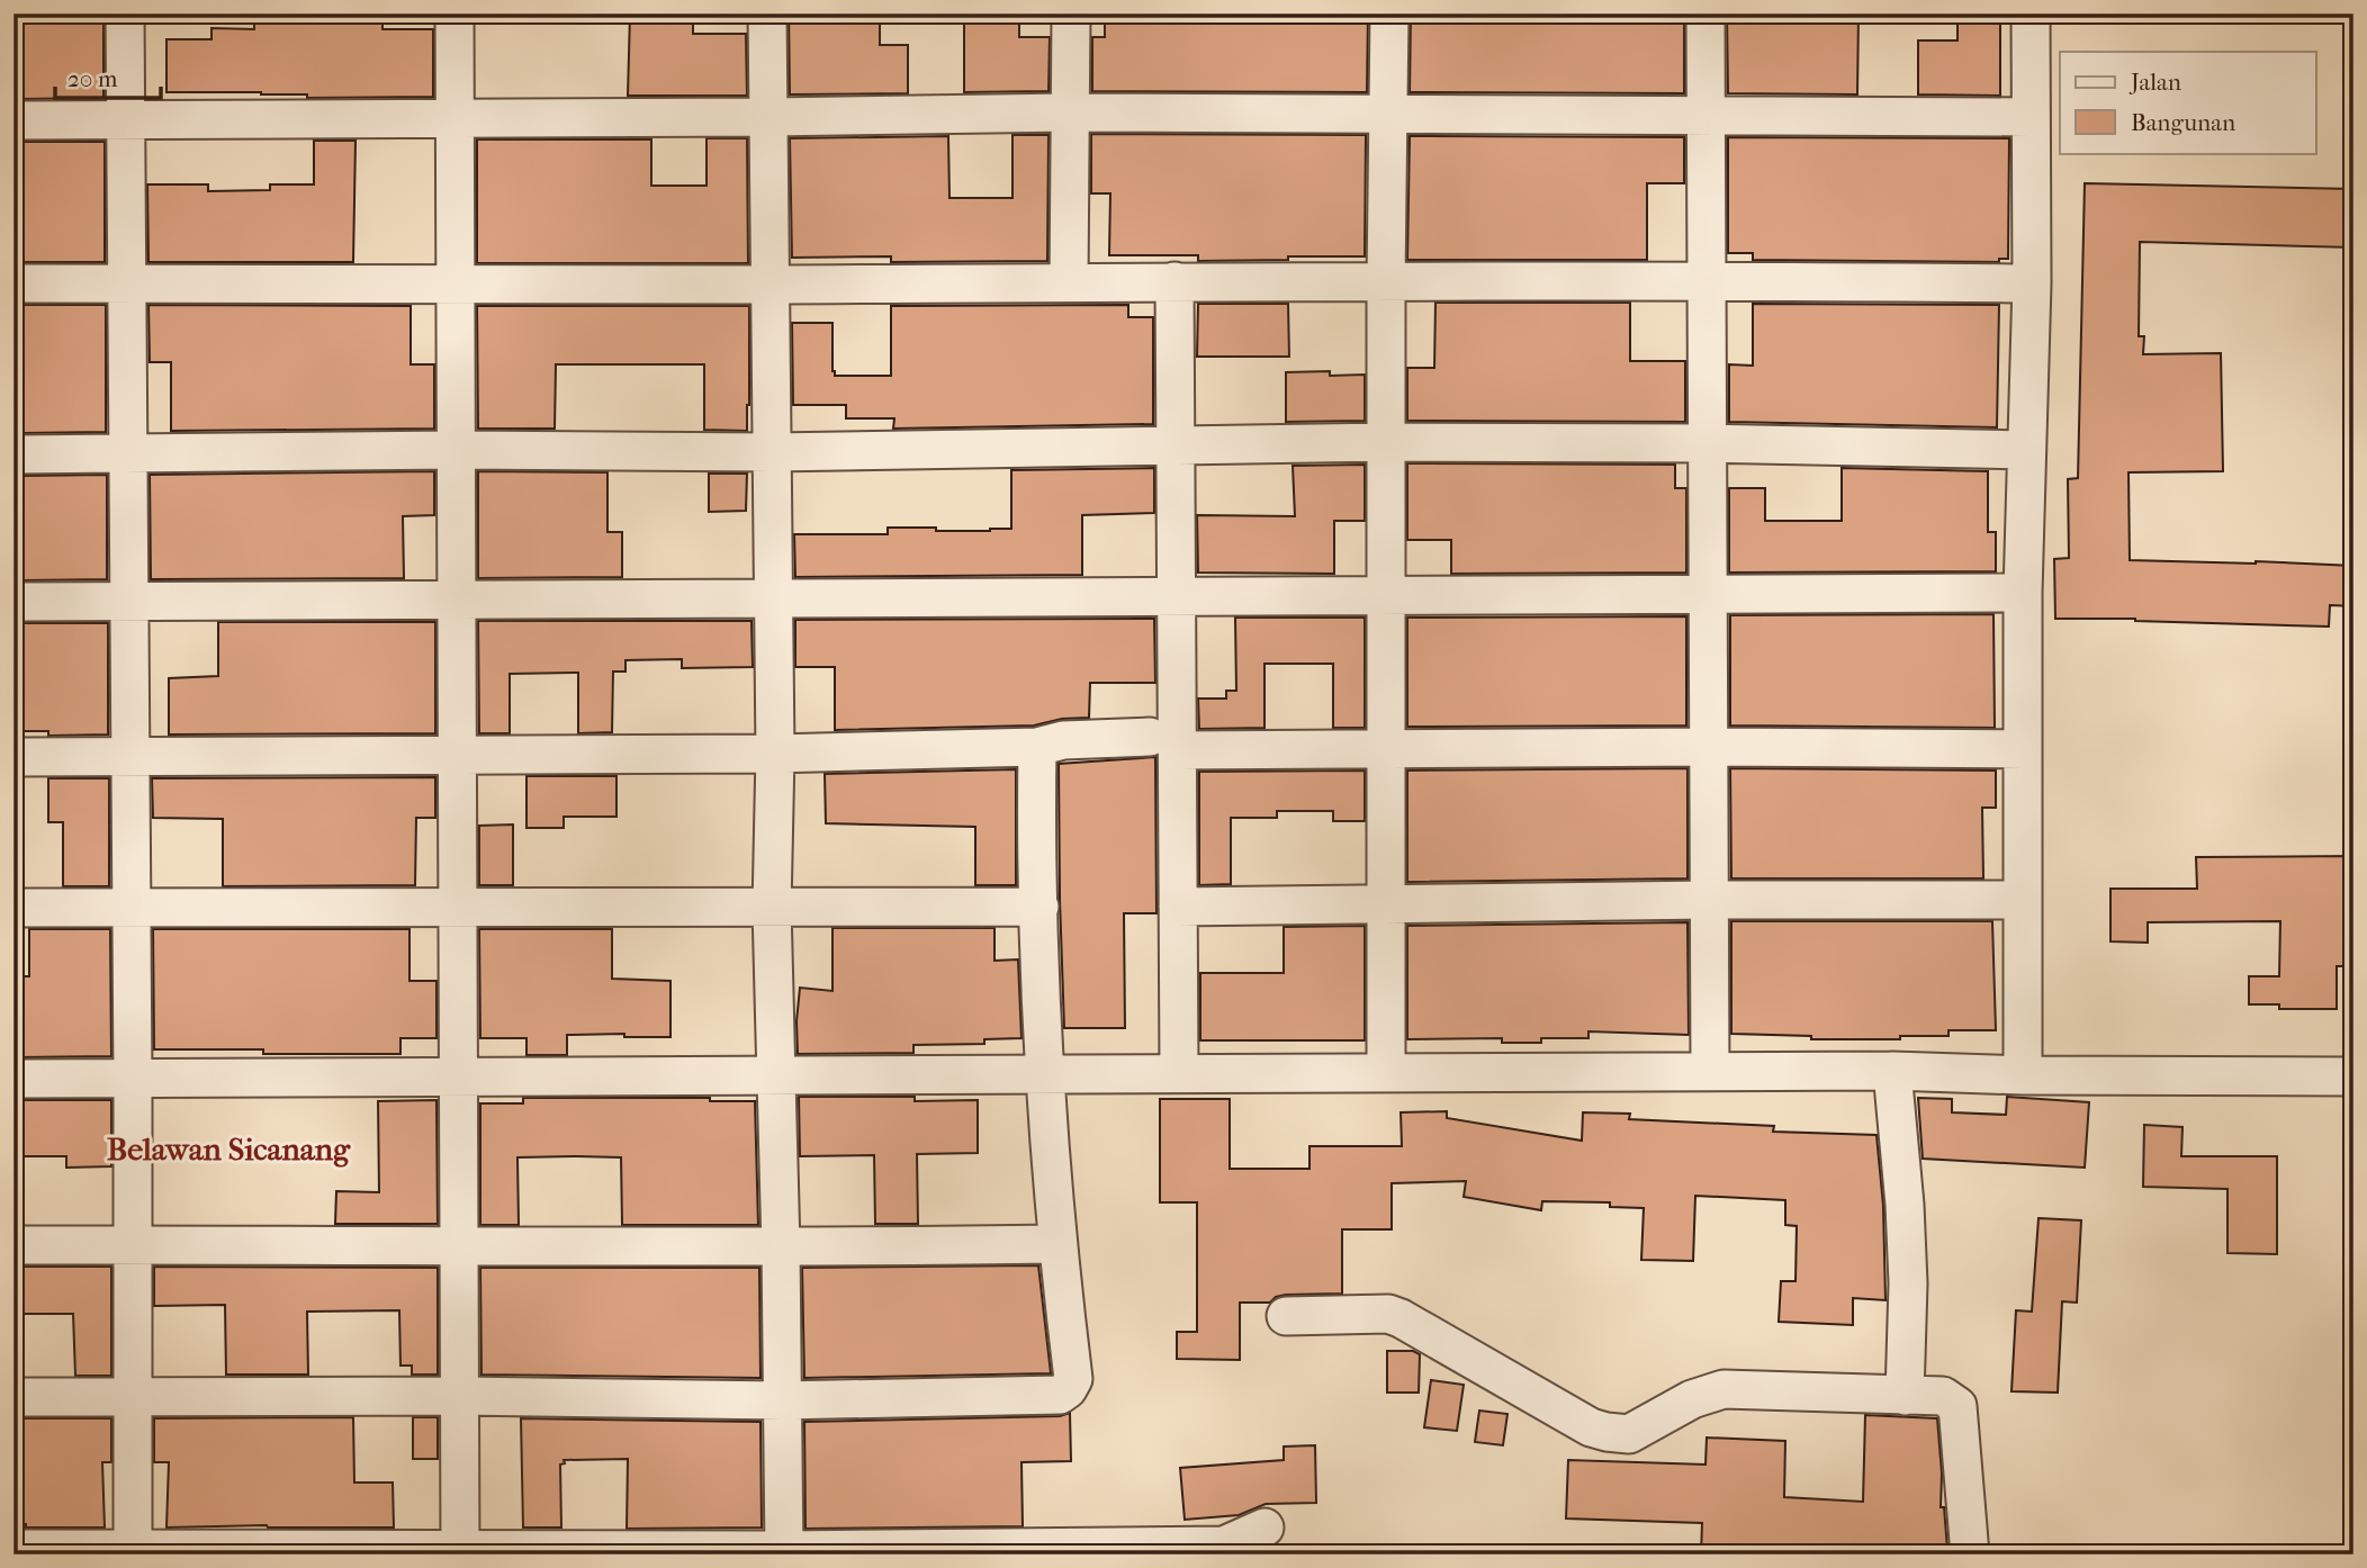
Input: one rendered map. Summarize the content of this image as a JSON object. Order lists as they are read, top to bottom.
{
  "districts": ["Belawan Sicanang"],
  "legend": ["Jalan", "Bangunan"],
  "scale_bar": "20 m"
}
